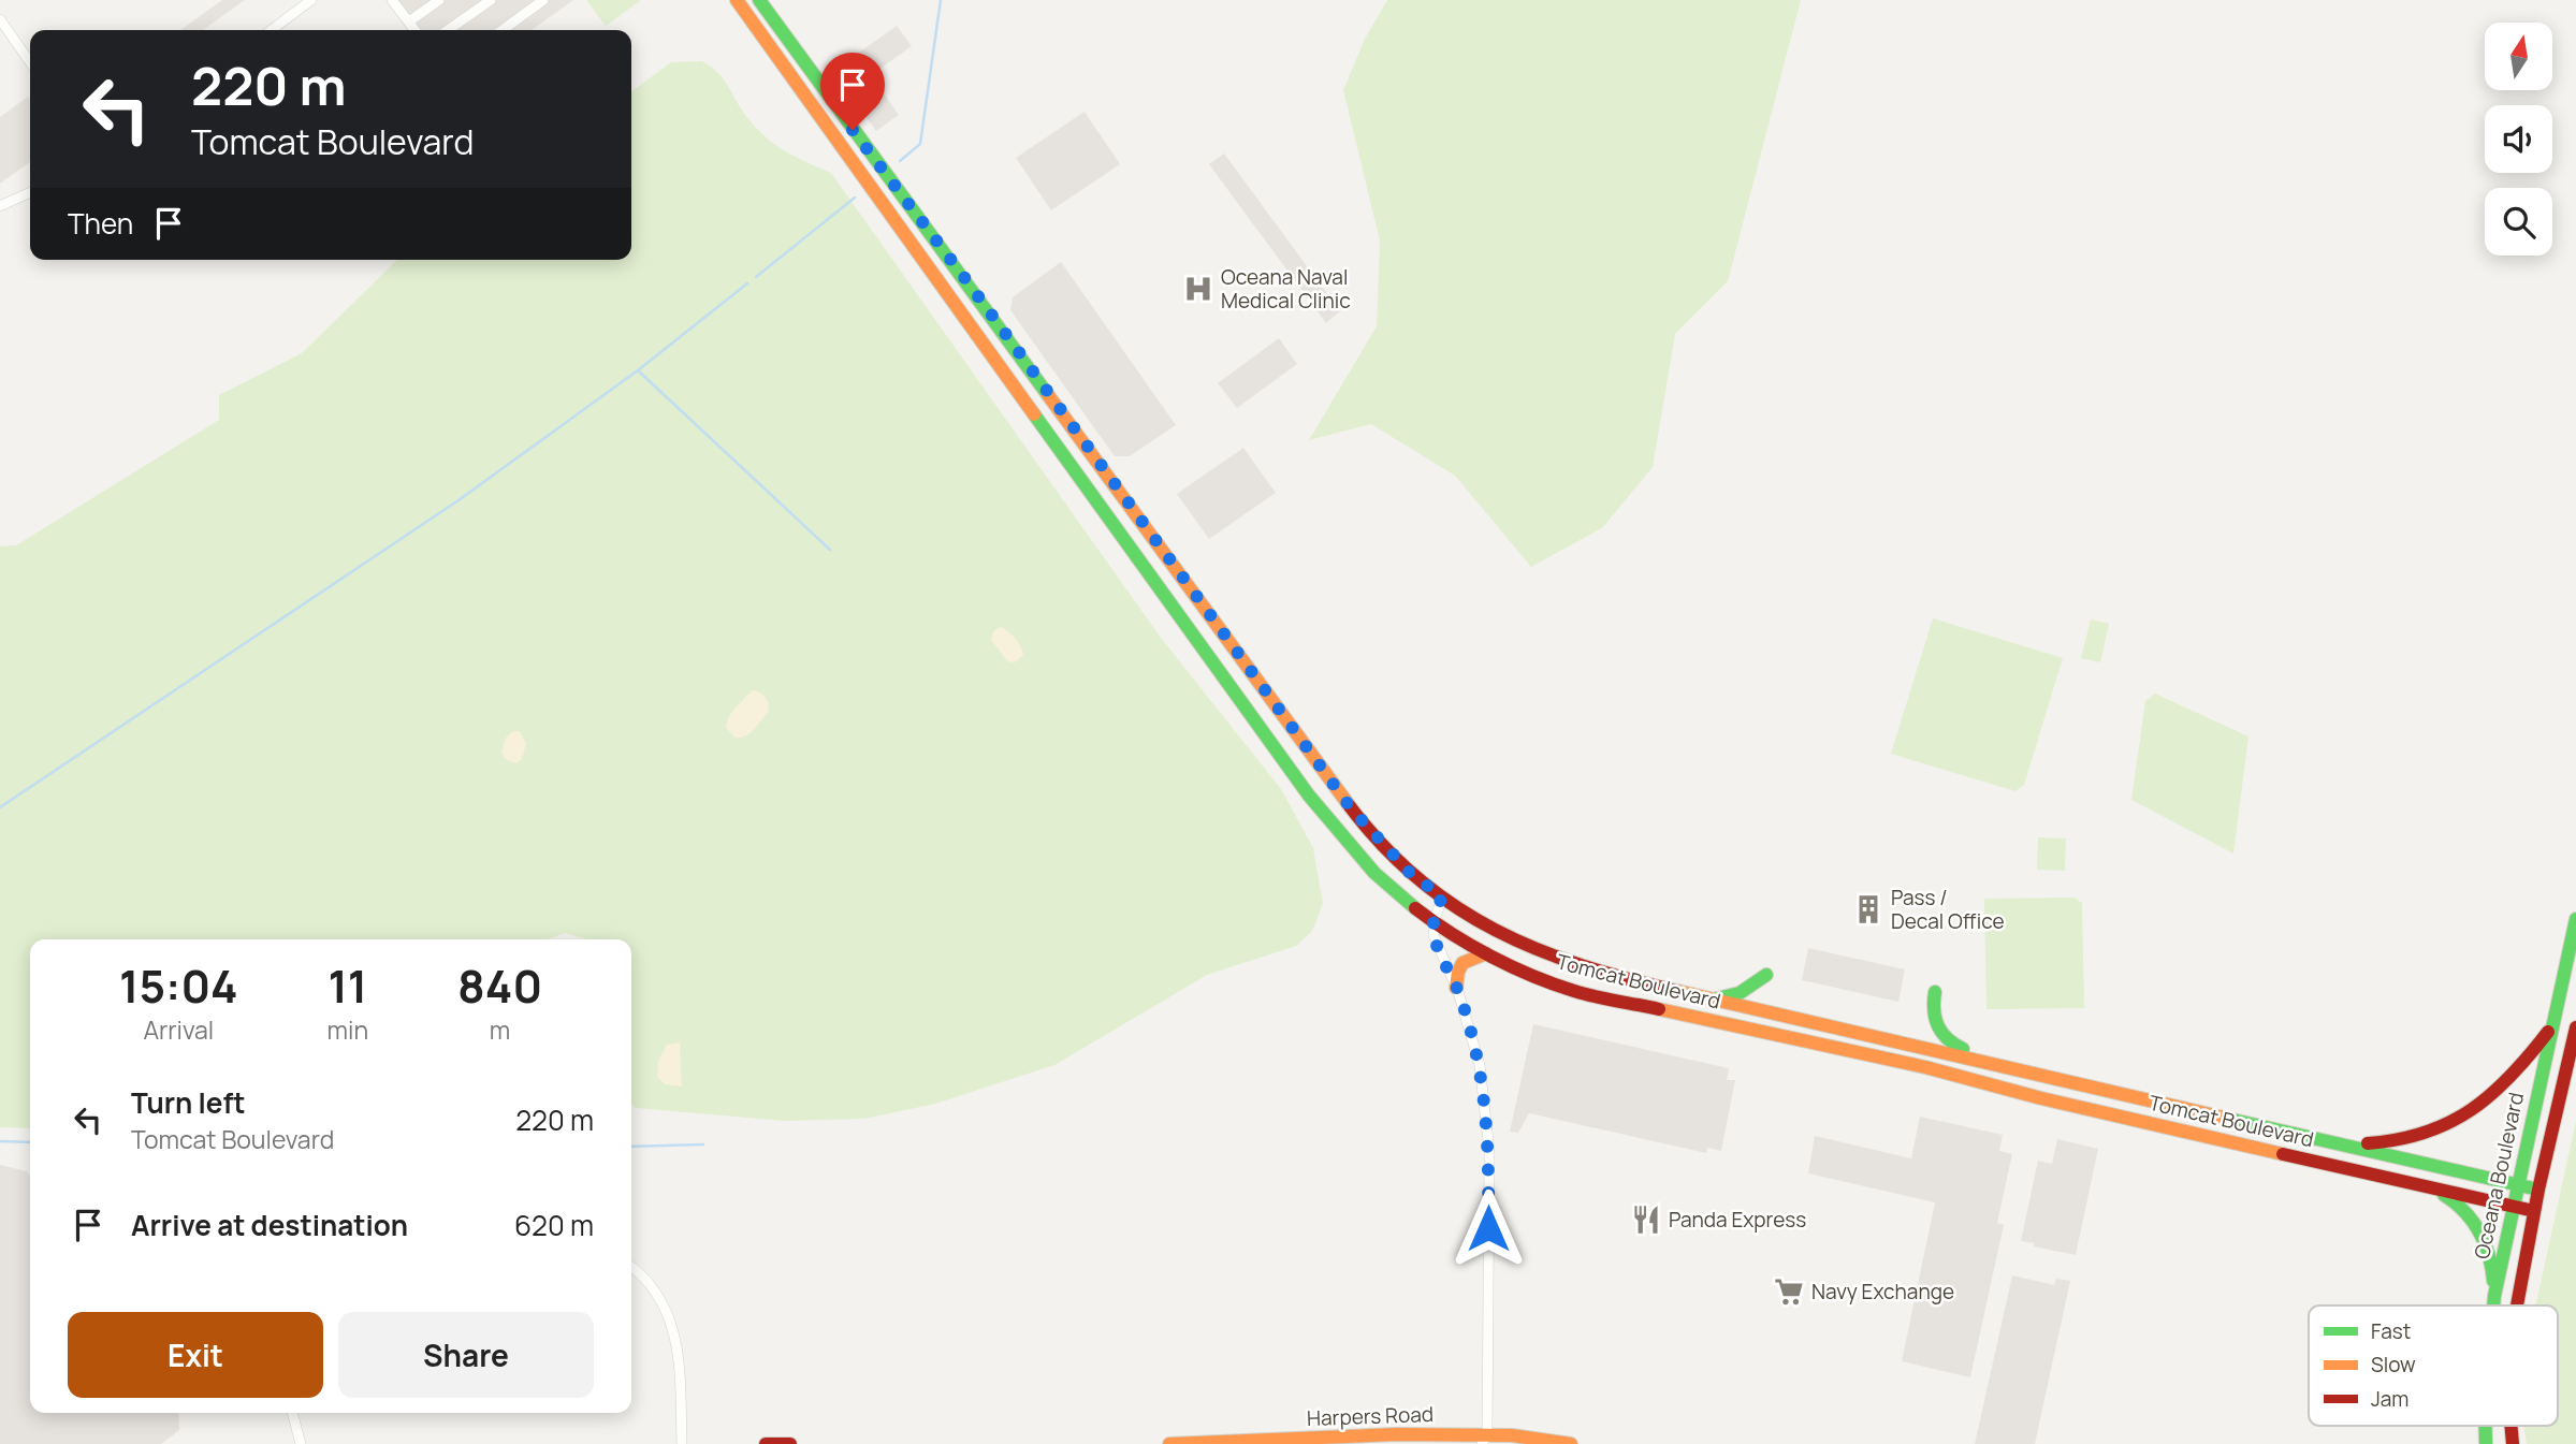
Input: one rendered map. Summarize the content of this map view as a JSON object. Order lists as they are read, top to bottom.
{
  "streets": {
    "main road": ["Tomcat Boulevard", "Oceana Boulevard", "Harpers Road"]
  },
  "crossings": [
    ["Tomcat Boulevard", "Oceana Boulevard"]
  ],
  "places": {
    "hospital": ["Oceana Naval Medical Clinic"],
    "building": ["Pass / Decal Office"],
    "restaurant": ["Panda Express"],
    "supermarket": ["Navy Exchange"]
  },
  "legend": ["Fast", "Slow", "Jam"],
  "north": "top",
  "page": {
    "turn": ["220 m", "Tomcat Boulevard"],
    "then": "Then",
    "eta": [
      "15:04",
      "Arrival",
      "11",
      "min",
      "840",
      "m"
    ],
    "list": [
      {
        "name": "Turn left",
        "note": "Tomcat Boulevard",
        "value": "220 m"
      },
      {
        "name": "Arrive at destination",
        "value": "620 m"
      }
    ],
    "buttons": ["Exit", "Share"]
  }
}
